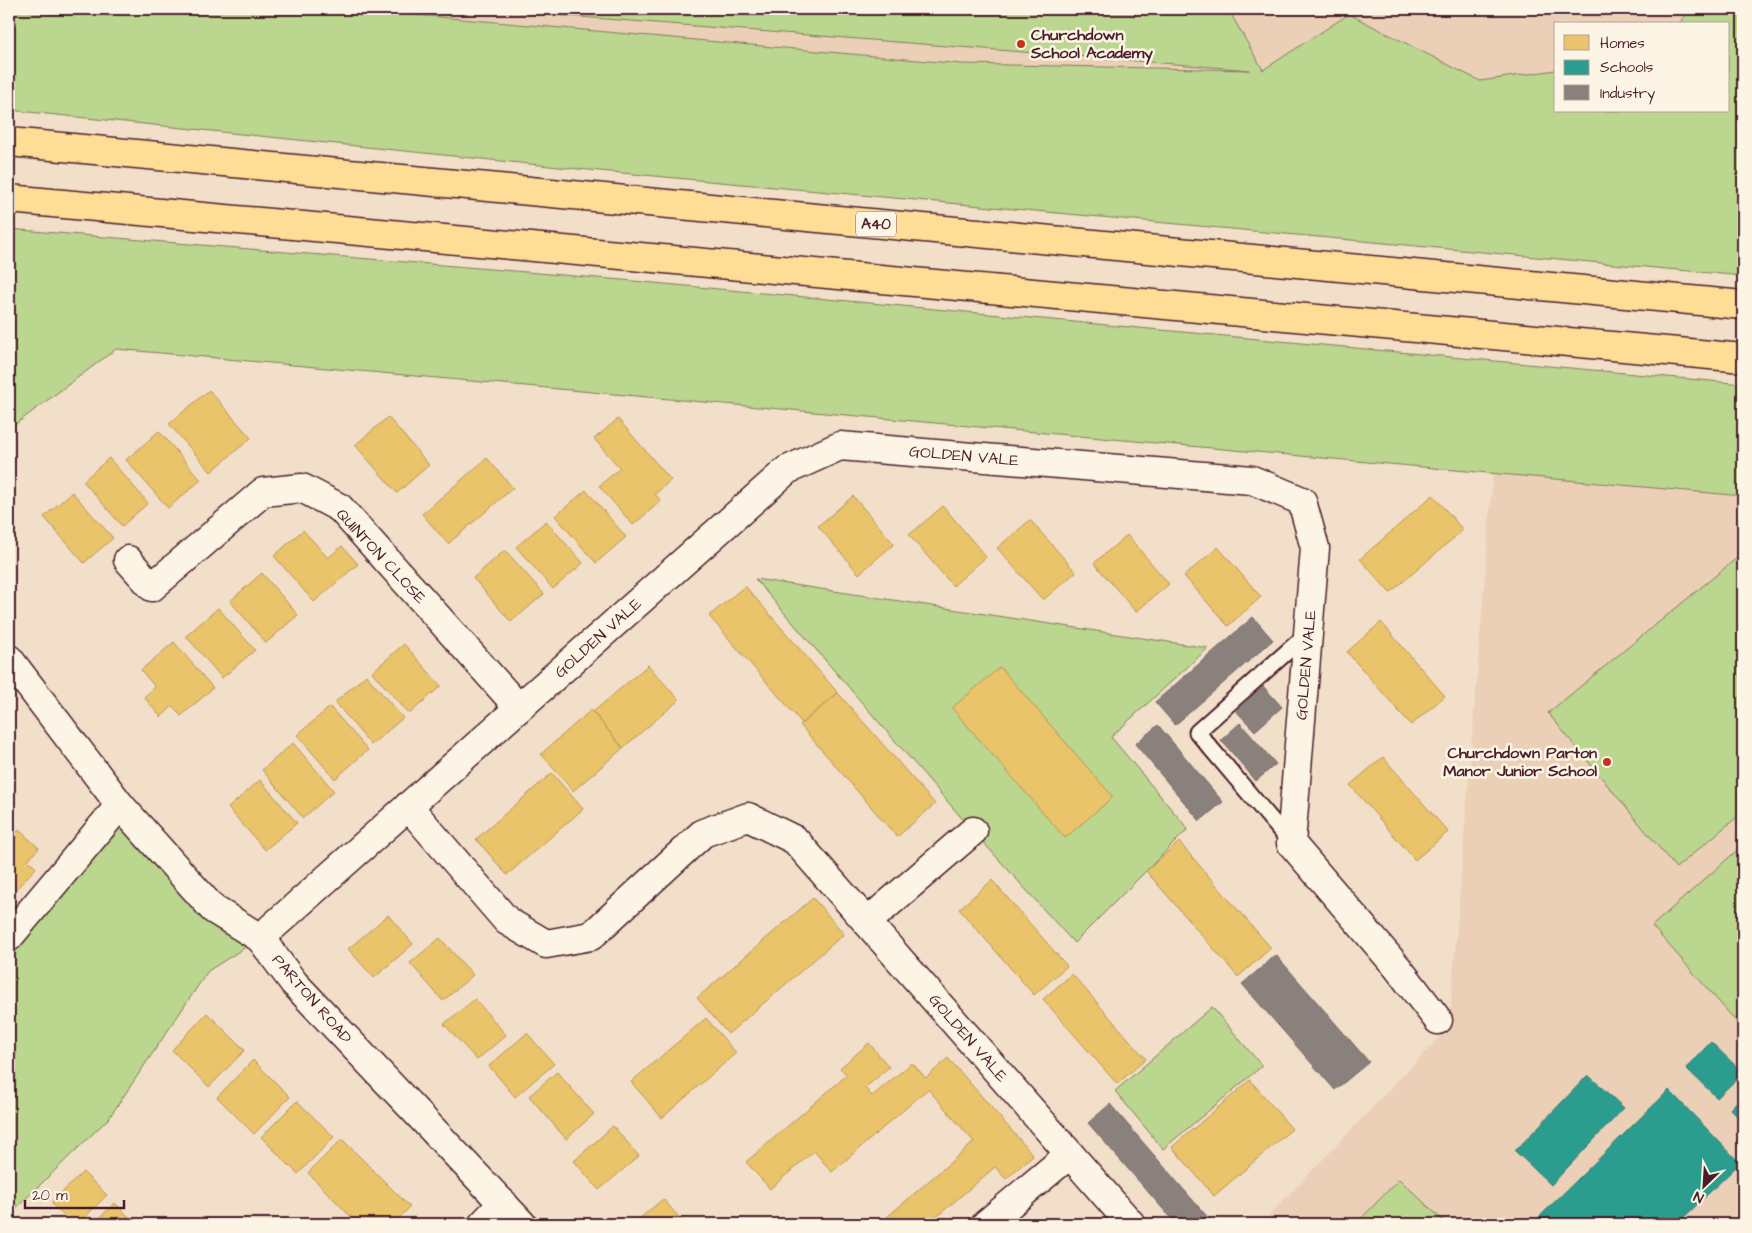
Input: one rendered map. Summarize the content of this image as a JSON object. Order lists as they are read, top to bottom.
{
  "streets": {
    "highway": ["A40"],
    "street": ["GOLDEN VALE", "QUINTON CLOSE", "PARTON ROAD"]
  },
  "crossings": [
    ["GOLDEN VALE", "QUINTON CLOSE"],
    ["GOLDEN VALE", "PARTON ROAD"]
  ],
  "places": ["Churchdown School Academy", "Churchdown Parton Manor Junior School"],
  "legend": ["Homes", "Schools", "Industry"],
  "scale_bar": "20 m",
  "north": "bottom left"
}
